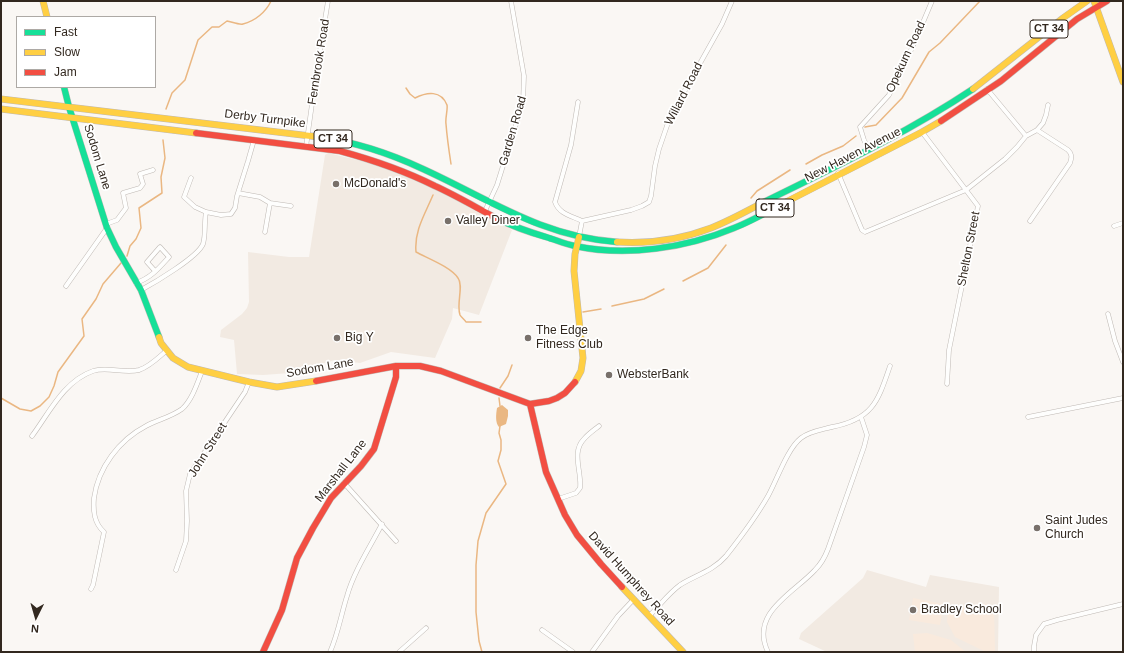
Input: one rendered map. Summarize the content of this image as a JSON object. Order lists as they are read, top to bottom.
{
  "streets": {
    "main road": [
      "CT 34",
      "Derby Turnpike",
      "New Haven Avenue",
      "Sodom Lane",
      "Marshall Lane",
      "David Humphrey Road"
    ],
    "street": [
      "Opekum Road",
      "Fernbrook Road",
      "Willard Road",
      "Garden Road",
      "Shelton Street",
      "John Street"
    ]
  },
  "crossings": [
    ["Opekum Road", "New Haven Avenue"],
    ["Fernbrook Road", "Derby Turnpike"],
    ["Derby Turnpike", "Garden Road"],
    ["Derby Turnpike", "New Haven Avenue"],
    ["Derby Turnpike", "Sodom Lane"],
    ["New Haven Avenue", "Sodom Lane"],
    ["New Haven Avenue", "Shelton Street"],
    ["Sodom Lane", "John Street"],
    ["Sodom Lane", "Marshall Lane"],
    ["Sodom Lane", "David Humphrey Road"]
  ],
  "places": [
    "McDonald's",
    "Valley Diner",
    "Big Y",
    "The Edge Fitness Club",
    "WebsterBank",
    "Saint Judes Church",
    "Bradley School"
  ],
  "legend": ["Fast", "Slow", "Jam"],
  "north": "bottom"
}
